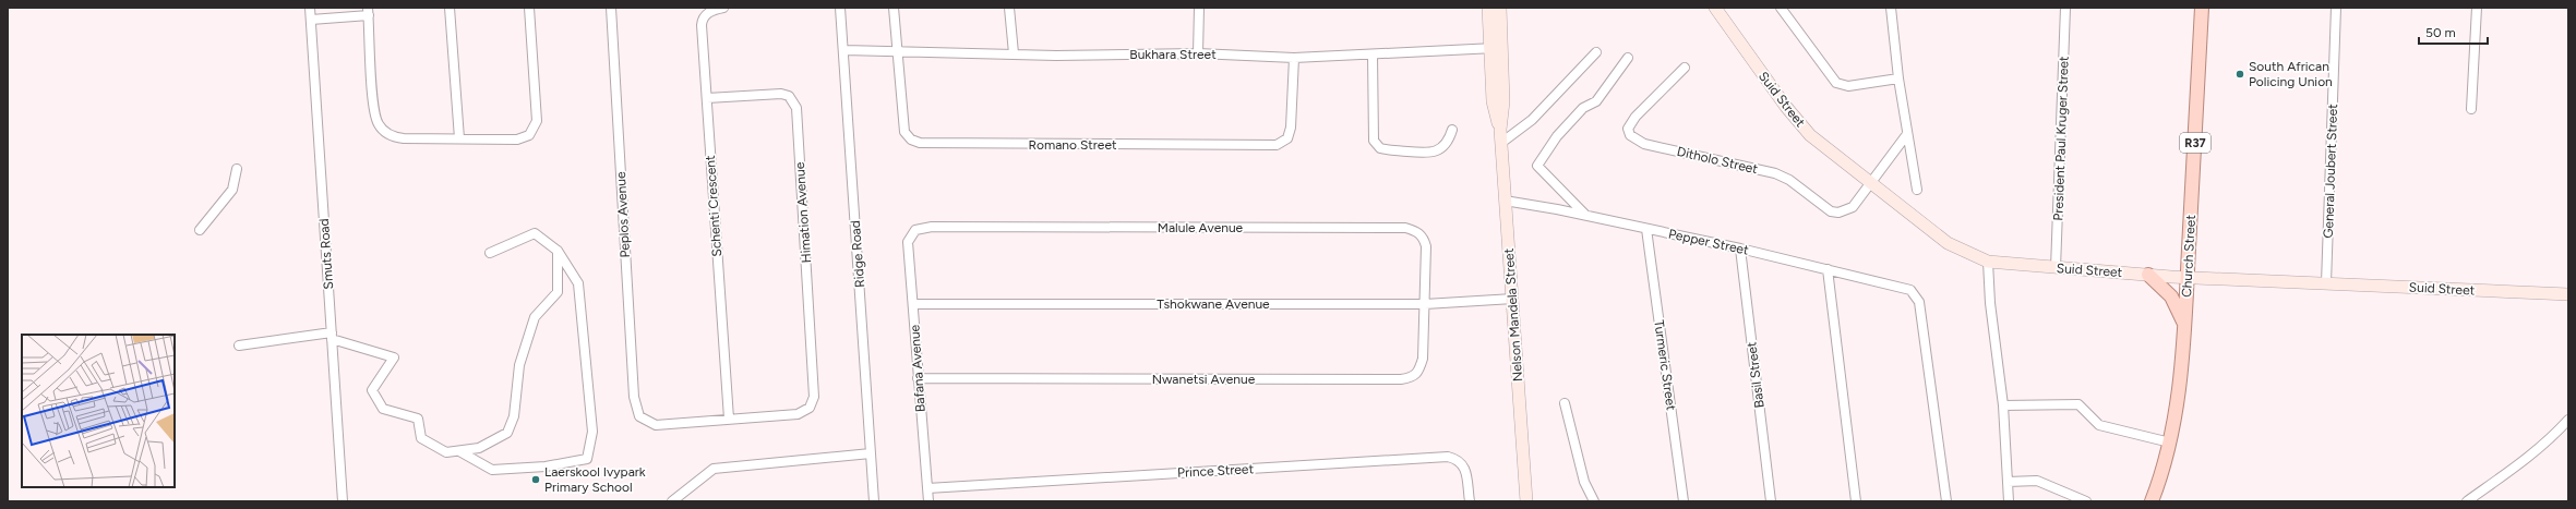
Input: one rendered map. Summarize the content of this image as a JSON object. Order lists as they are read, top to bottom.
{
  "streets": {
    "main road": ["R37", "Church Street"],
    "street": [
      "Bukhara Street",
      "Suid Street",
      "President Paul Kruger Street",
      "Romano Street",
      "Ditholo Street",
      "General Joubert Street",
      "Schenti Crescent",
      "Himation Avenue",
      "Peplos Avenue",
      "Malule Avenue",
      "Pepper Street",
      "Smuts Road",
      "Ridge Road",
      "Tshokwane Avenue",
      "Nelson Mandela Street",
      "Turmeric Street",
      "Bafana Avenue",
      "Basil Street",
      "Nwanetsi Avenue",
      "Prince Street"
    ]
  },
  "crossings": [
    ["Bukhara Street", "Romano Street"],
    ["Bukhara Street", "Ridge Road"],
    ["Bukhara Street", "Nelson Mandela Street"],
    ["Suid Street", "President Paul Kruger Street"],
    ["Suid Street", "Ditholo Street"],
    ["Suid Street", "General Joubert Street"],
    ["Suid Street", "Church Street"],
    ["Schenti Crescent", "Himation Avenue"],
    ["Schenti Crescent", "Peplos Avenue"],
    ["Himation Avenue", "Peplos Avenue"],
    ["Malule Avenue", "Tshokwane Avenue"],
    ["Malule Avenue", "Bafana Avenue"],
    ["Malule Avenue", "Nwanetsi Avenue"],
    ["Pepper Street", "Nelson Mandela Street"],
    ["Pepper Street", "Turmeric Street"],
    ["Pepper Street", "Basil Street"],
    ["Tshokwane Avenue", "Nelson Mandela Street"],
    ["Tshokwane Avenue", "Bafana Avenue"],
    ["Tshokwane Avenue", "Nwanetsi Avenue"],
    ["Bafana Avenue", "Nwanetsi Avenue"],
    ["Bafana Avenue", "Prince Street"]
  ],
  "places": ["South African Policing Union", "Laerskool Ivypark Primary School"],
  "scale_bar": "50 m"
}
